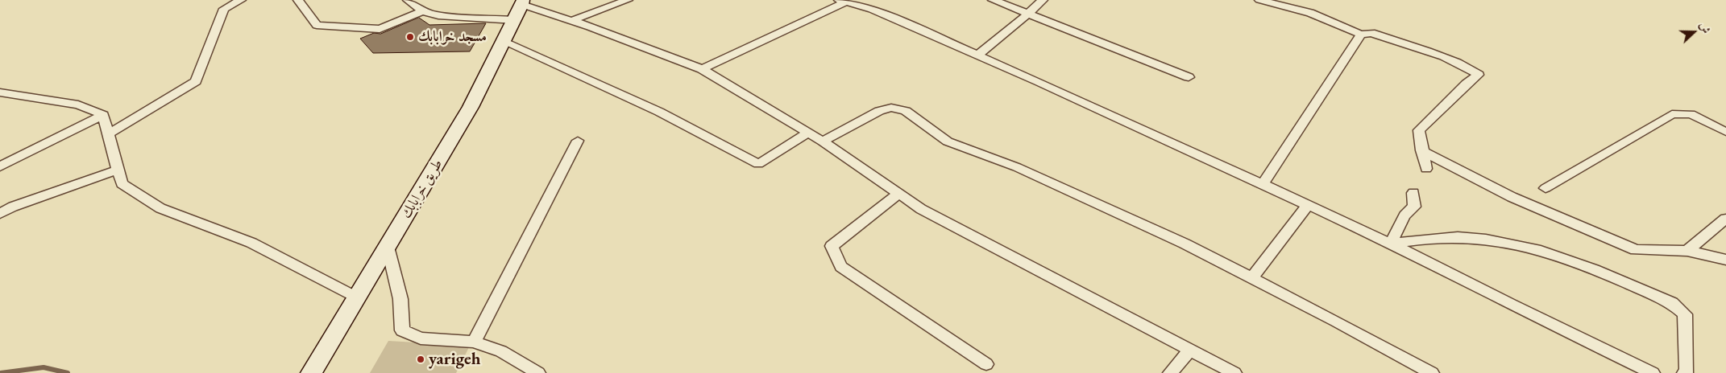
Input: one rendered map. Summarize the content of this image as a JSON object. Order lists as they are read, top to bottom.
{
  "streets": {
    "main road": ["طريق خرابابك"]
  },
  "places": ["مسجد خرابابك", "yarigeh"],
  "north": "right"
}
